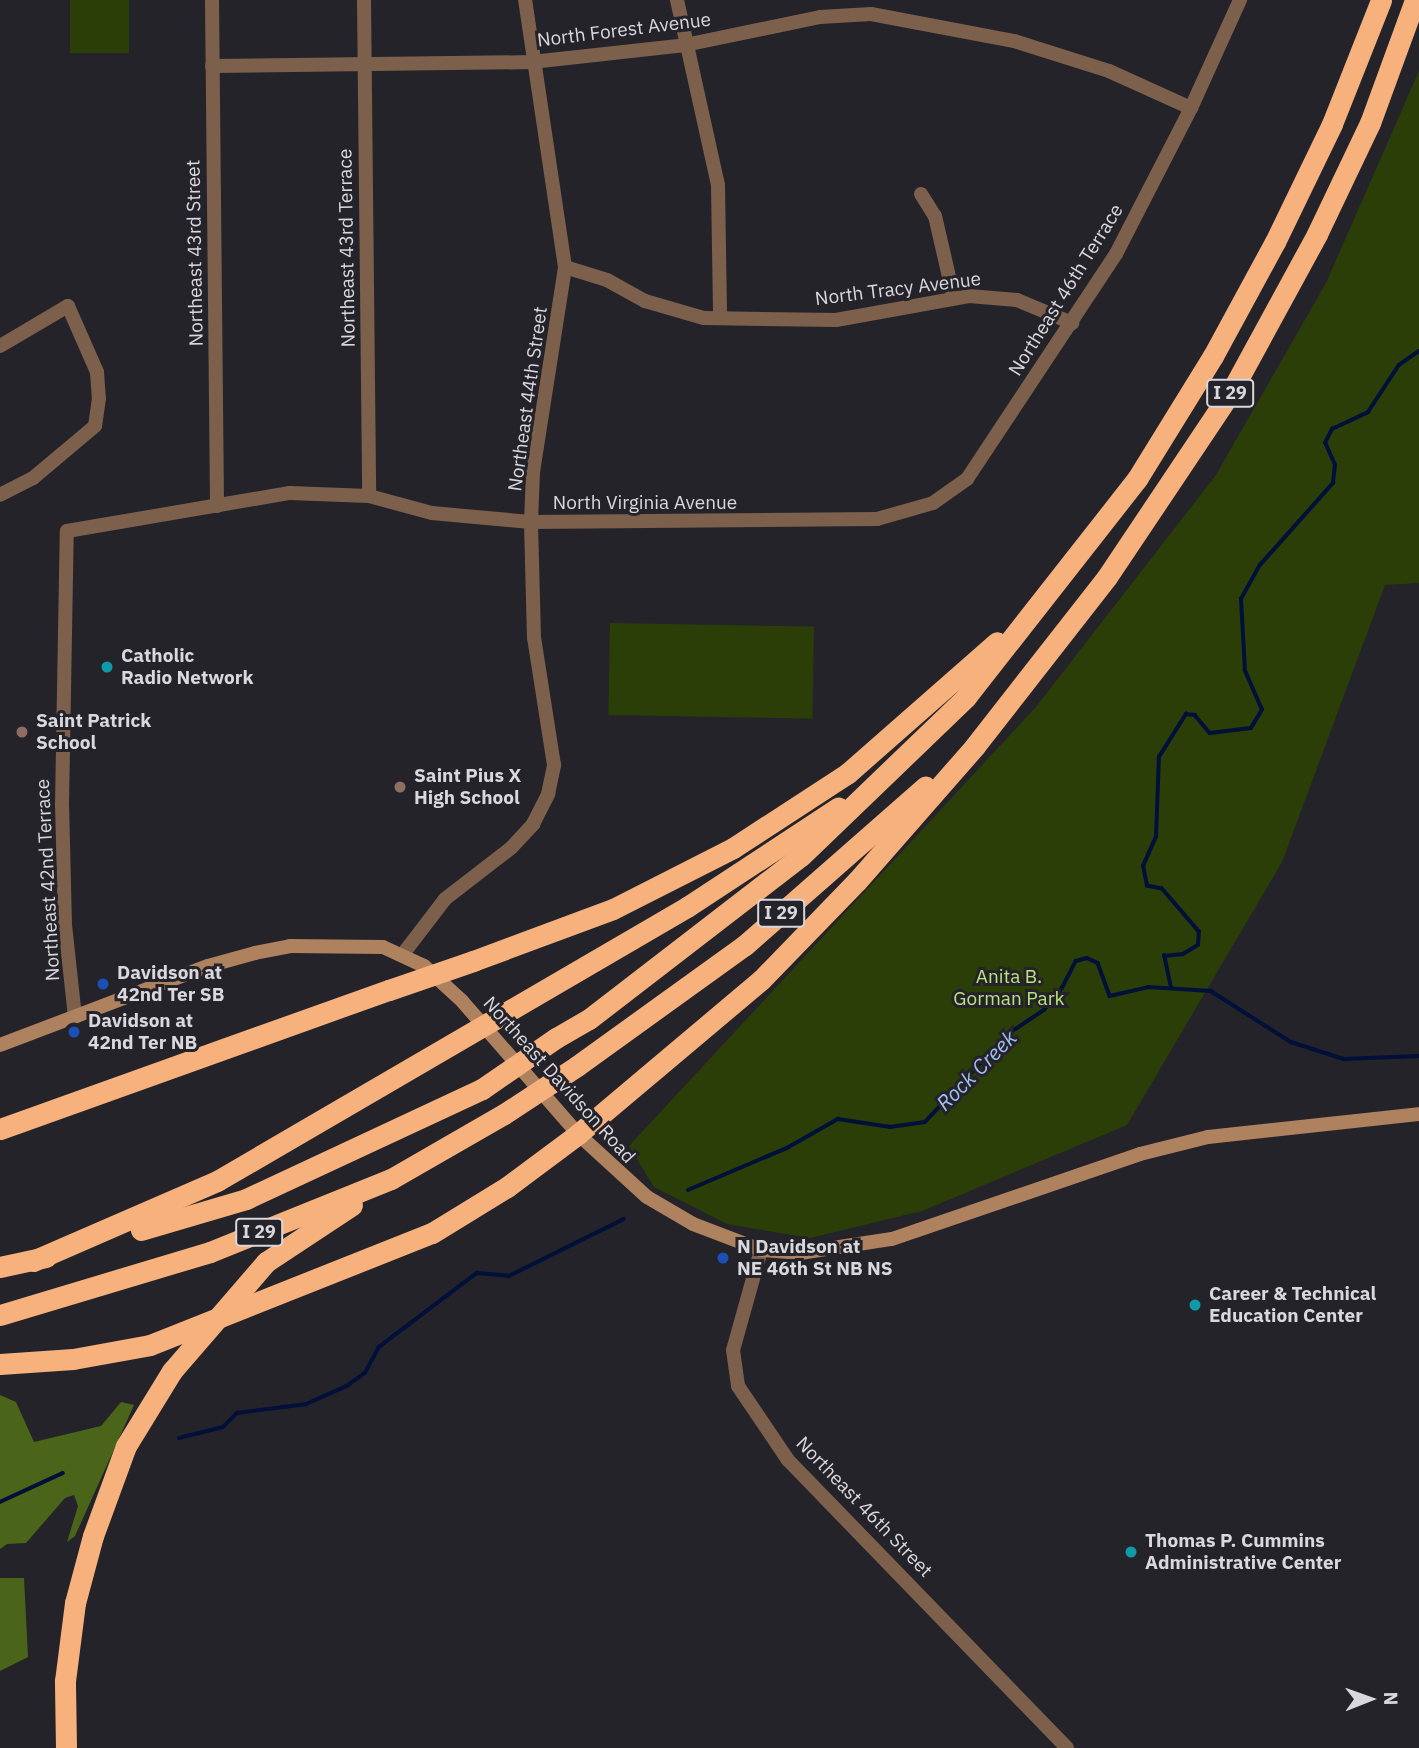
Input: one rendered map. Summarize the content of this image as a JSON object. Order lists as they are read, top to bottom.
{
  "streets": {
    "highway": ["I 29"],
    "street": [
      "North Forest Avenue",
      "Northeast 43rd Terrace",
      "Northeast 43rd Street",
      "North Tracy Avenue",
      "Northeast 46th Terrace",
      "Northeast 44th Street",
      "North Virginia Avenue",
      "Northeast 42nd Terrace",
      "Northeast Davidson Road",
      "Northeast 46th Street"
    ]
  },
  "crossings": [
    ["North Forest Avenue", "Northeast 43rd Terrace"],
    ["North Forest Avenue", "Northeast 43rd Street"],
    ["North Forest Avenue", "Northeast 46th Terrace"],
    ["North Forest Avenue", "Northeast 44th Street"],
    ["Northeast 43rd Terrace", "North Virginia Avenue"],
    ["Northeast 43rd Street", "North Virginia Avenue"],
    ["North Tracy Avenue", "Northeast 46th Terrace"],
    ["North Tracy Avenue", "Northeast 44th Street"],
    ["Northeast 46th Terrace", "North Virginia Avenue"],
    ["Northeast 44th Street", "North Virginia Avenue"],
    ["Northeast 44th Street", "Northeast Davidson Road"],
    ["North Virginia Avenue", "Northeast 42nd Terrace"],
    ["Northeast 42nd Terrace", "Northeast Davidson Road"],
    ["Northeast Davidson Road", "Northeast 46th Street"]
  ],
  "water": ["Rock Creek"],
  "parks": ["Anita B. Gorman Park"],
  "places": [
    "Catholic Radio Network",
    "Saint Patrick School",
    "Saint Pius X High School",
    "Davidson at 42nd Ter SB",
    "Davidson at 42nd Ter NB",
    "N Davidson at NE 46th St NB NS",
    "Career & Technical Education Center",
    "Thomas P. Cummins Administrative Center"
  ],
  "north": "right"
}
